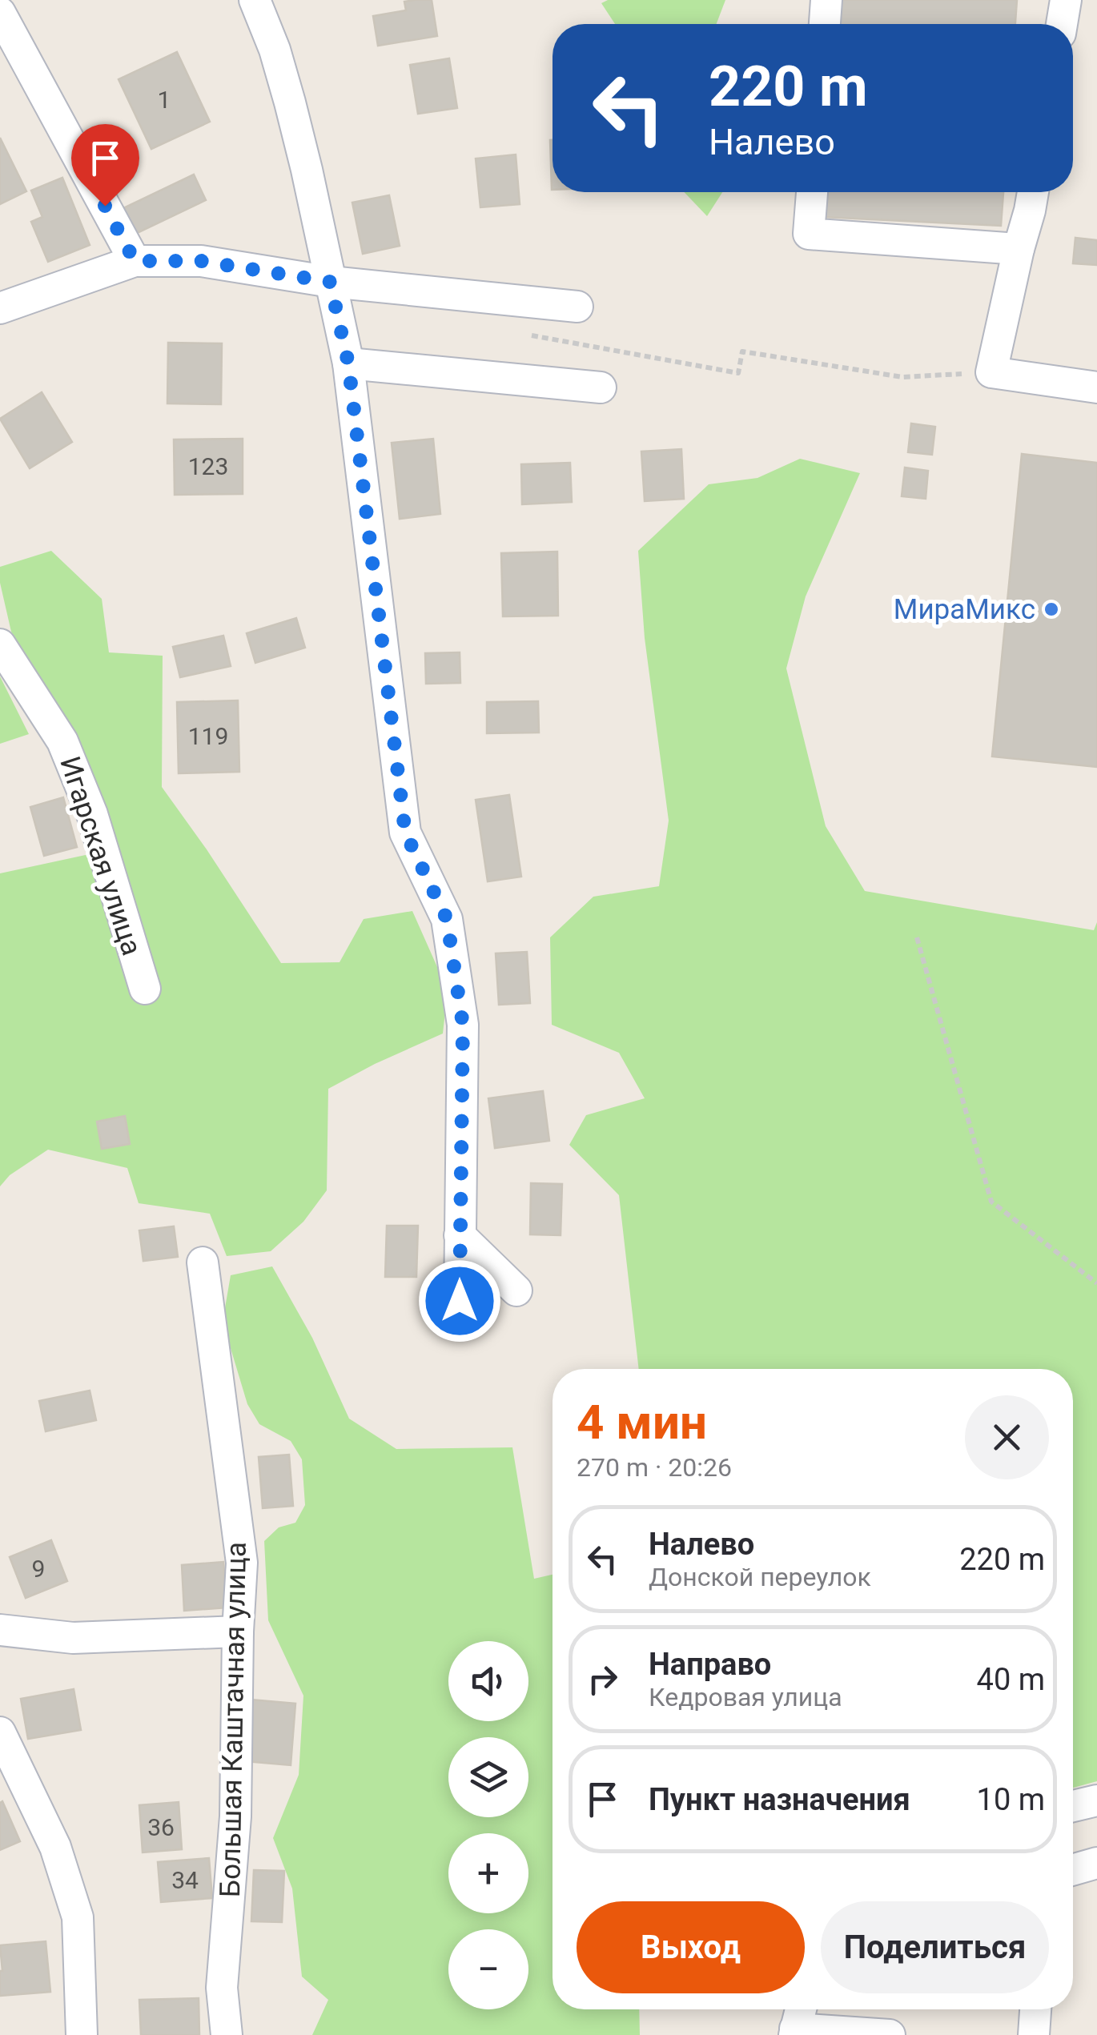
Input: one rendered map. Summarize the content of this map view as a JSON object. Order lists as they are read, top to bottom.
{
  "streets": {
    "street": ["Игарская улица", "Большая Каштачная улица"]
  },
  "places": ["МираМикс"],
  "house_numbers": [
    "1",
    "123",
    "119",
    "9",
    "36",
    "34"
  ],
  "page": {
    "turn": ["220 m", "Налево"],
    "heading": ["4 мин", "270 m · 20:26"],
    "list": [
      {
        "name": "Налево",
        "note": "Донской переулок",
        "value": "220 m"
      },
      {
        "name": "Направо",
        "note": "Кедровая улица",
        "value": "40 m"
      },
      {
        "name": "Пункт назначения",
        "value": "10 m"
      }
    ],
    "map_buttons": ["+", "−"],
    "buttons": ["Выход", "Поделиться"]
  }
}
